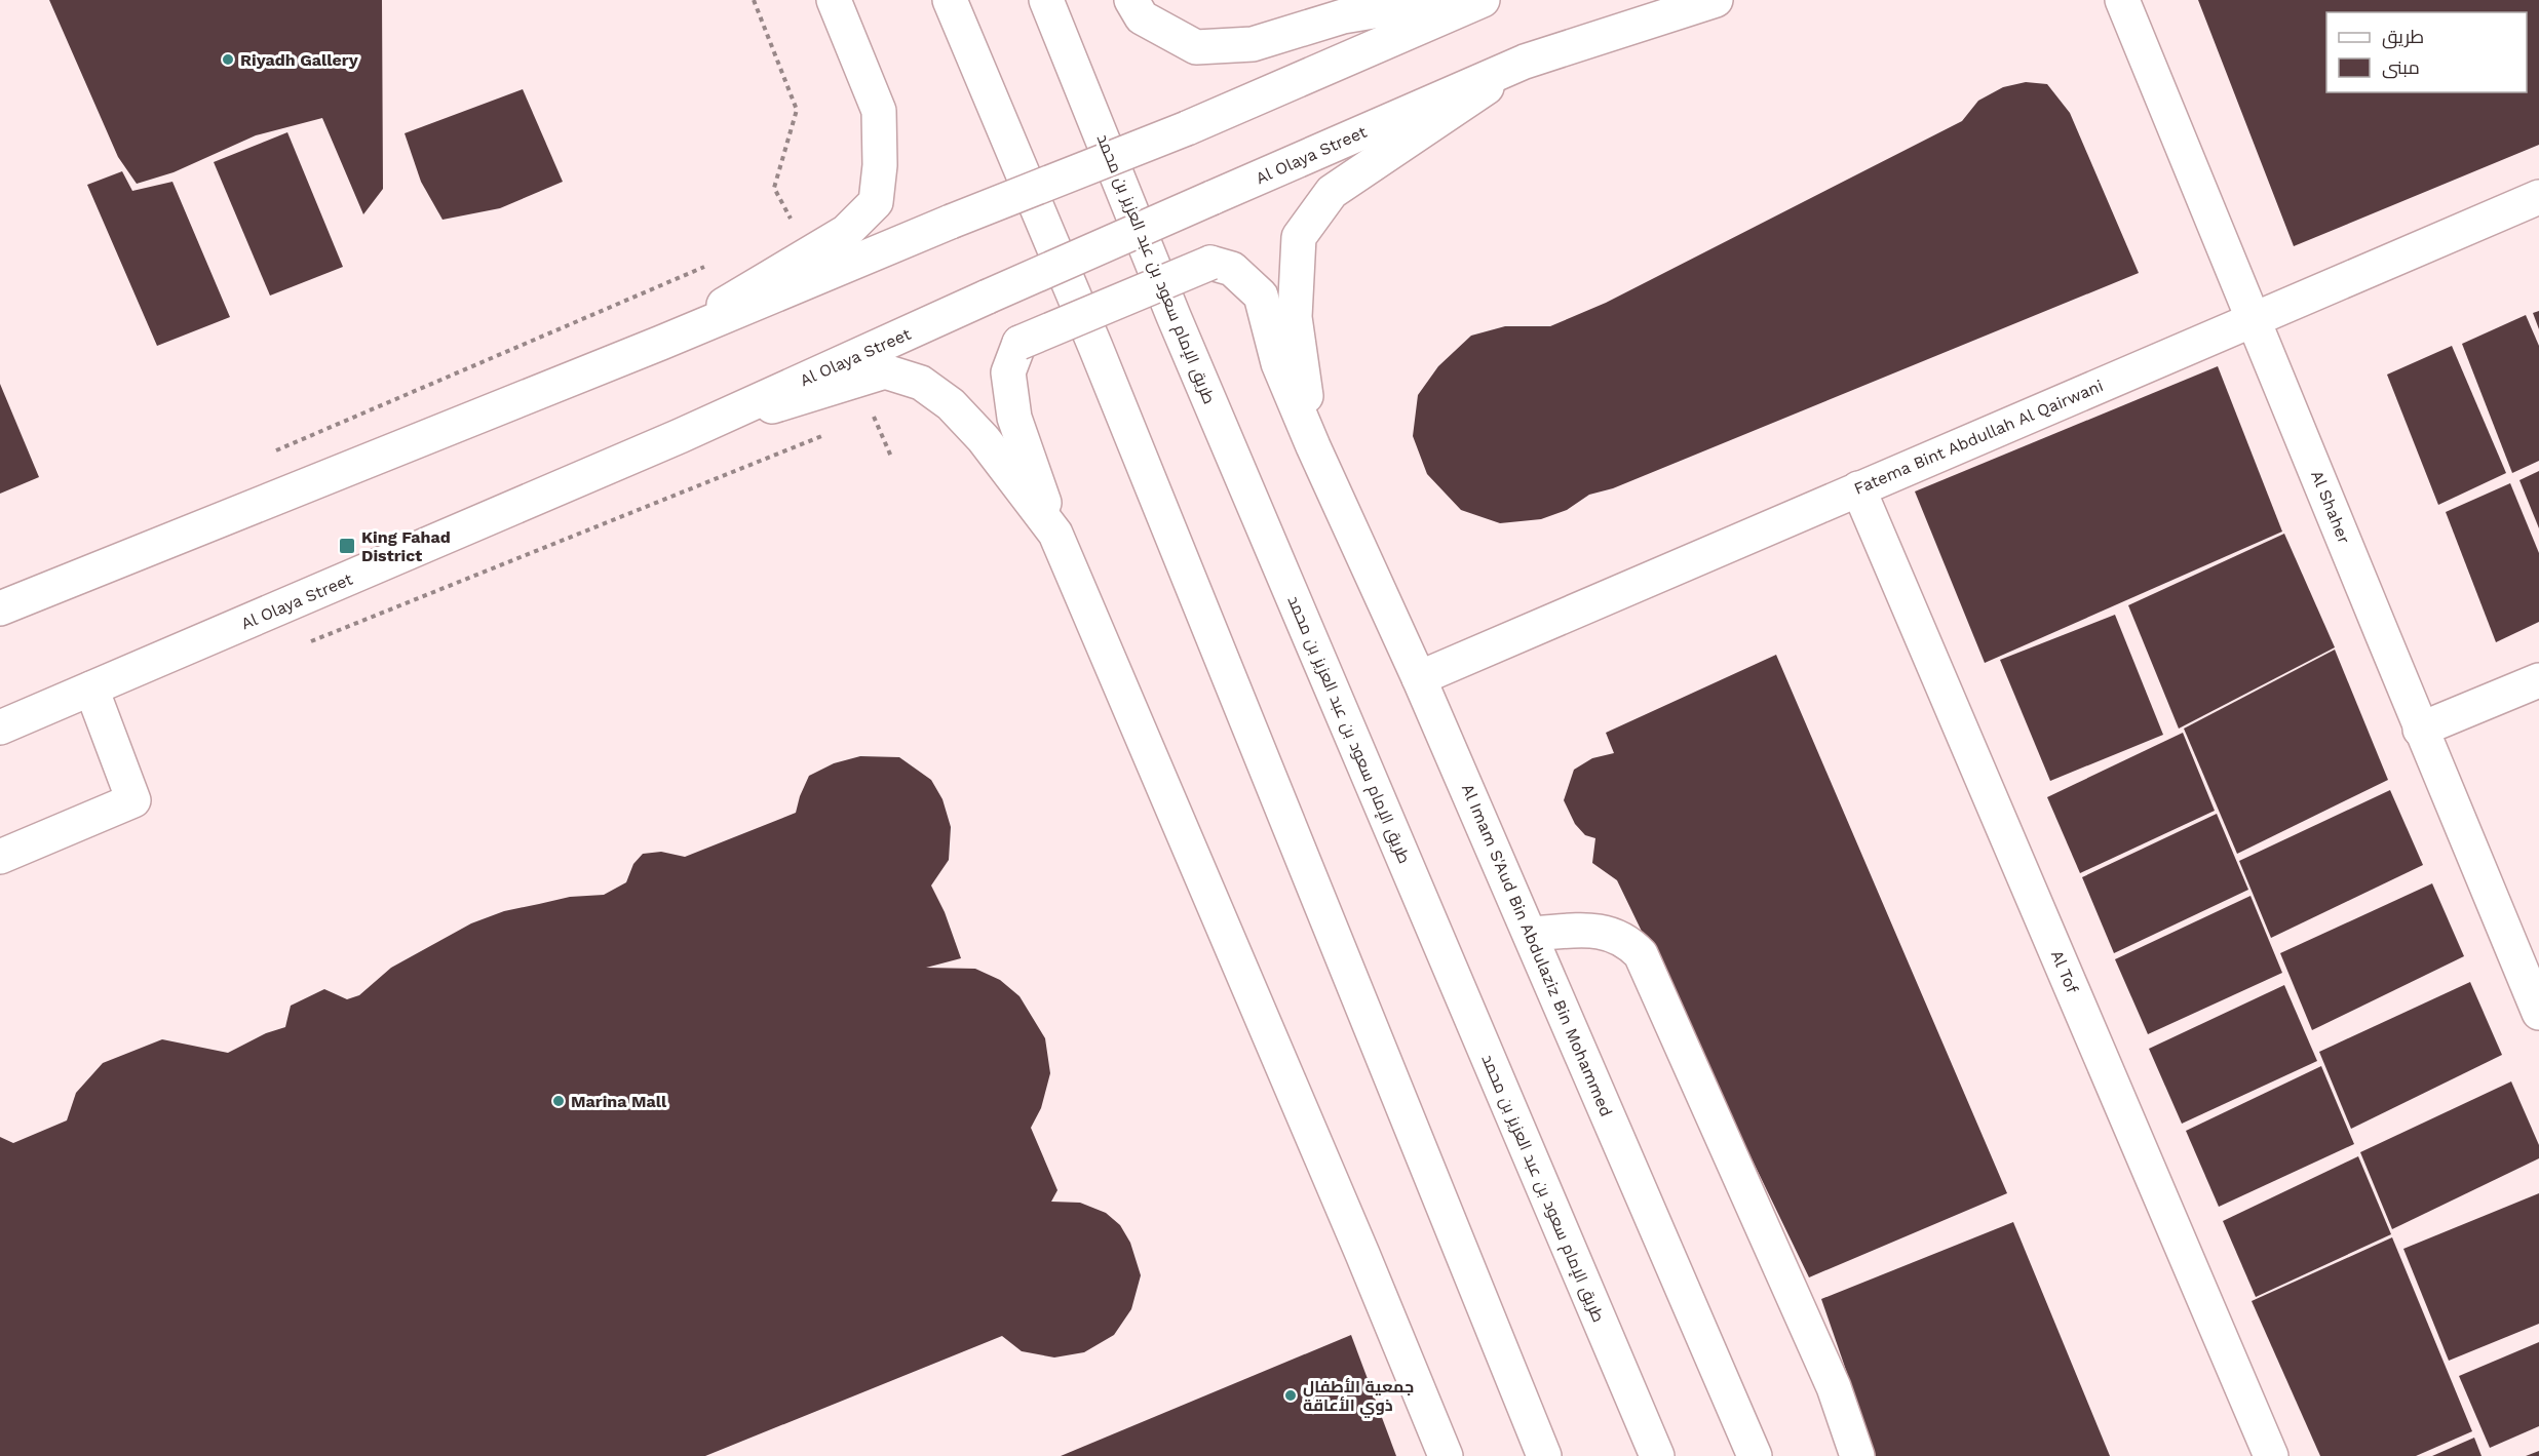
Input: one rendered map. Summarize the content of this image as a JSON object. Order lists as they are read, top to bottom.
{
  "streets": {
    "street": [
      "Al Olaya Street",
      "طريق الإمام سعود بن عبد العزيز بن محمد",
      "Fatema Bint Abdullah Al Qairwani",
      "Al Shaher",
      "Al Imam S'Aud Bin Abdulaziz Bin Mohammed",
      "Al Tof"
    ]
  },
  "crossings": [
    ["Fatema Bint Abdullah Al Qairwani", "Al Shaher"],
    ["Fatema Bint Abdullah Al Qairwani", "Al Imam S'Aud Bin Abdulaziz Bin Mohammed"],
    ["Fatema Bint Abdullah Al Qairwani", "Al Tof"]
  ],
  "places": {
    "other": ["Riyadh Gallery", "Marina Mall", "جمعية الأطفال ذوي الأعاقة"],
    "transit": ["King Fahad District"]
  },
  "legend": ["طريق", "مبنى"]
}
